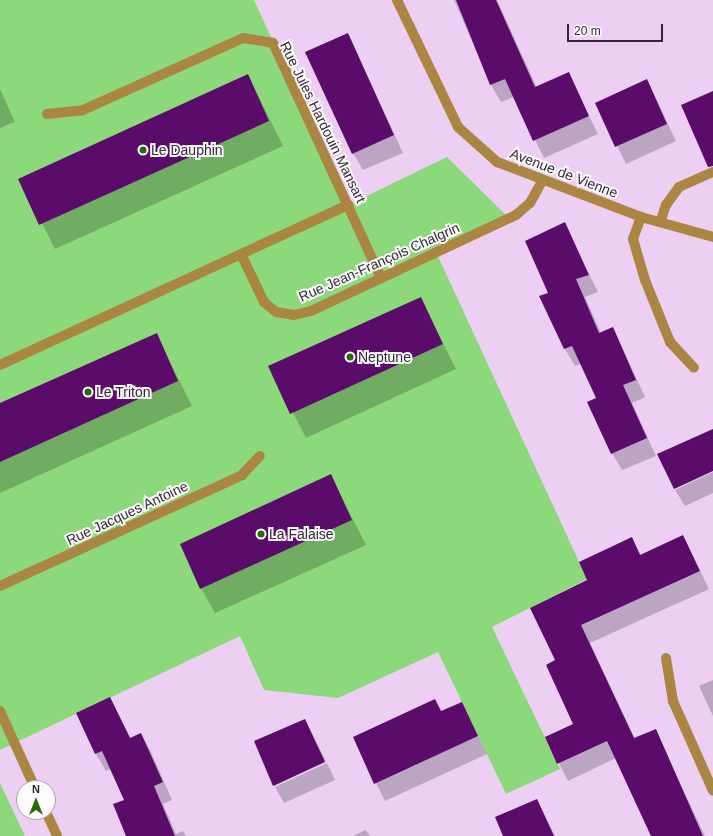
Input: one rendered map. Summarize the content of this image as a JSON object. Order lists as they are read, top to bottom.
{
  "streets": {
    "street": [
      "Rue Jules Hardouin Mansart",
      "Avenue de Vienne",
      "Rue Jean-François Chalgrin",
      "Rue Jacques Antoine"
    ]
  },
  "crossings": [
    ["Rue Jules Hardouin Mansart", "Rue Jean-François Chalgrin"],
    ["Avenue de Vienne", "Rue Jean-François Chalgrin"]
  ],
  "places": [
    "Le Dauphin",
    "Neptune",
    "Le Triton",
    "La Falaise"
  ],
  "scale_bar": "20 m",
  "north": "top"
}
